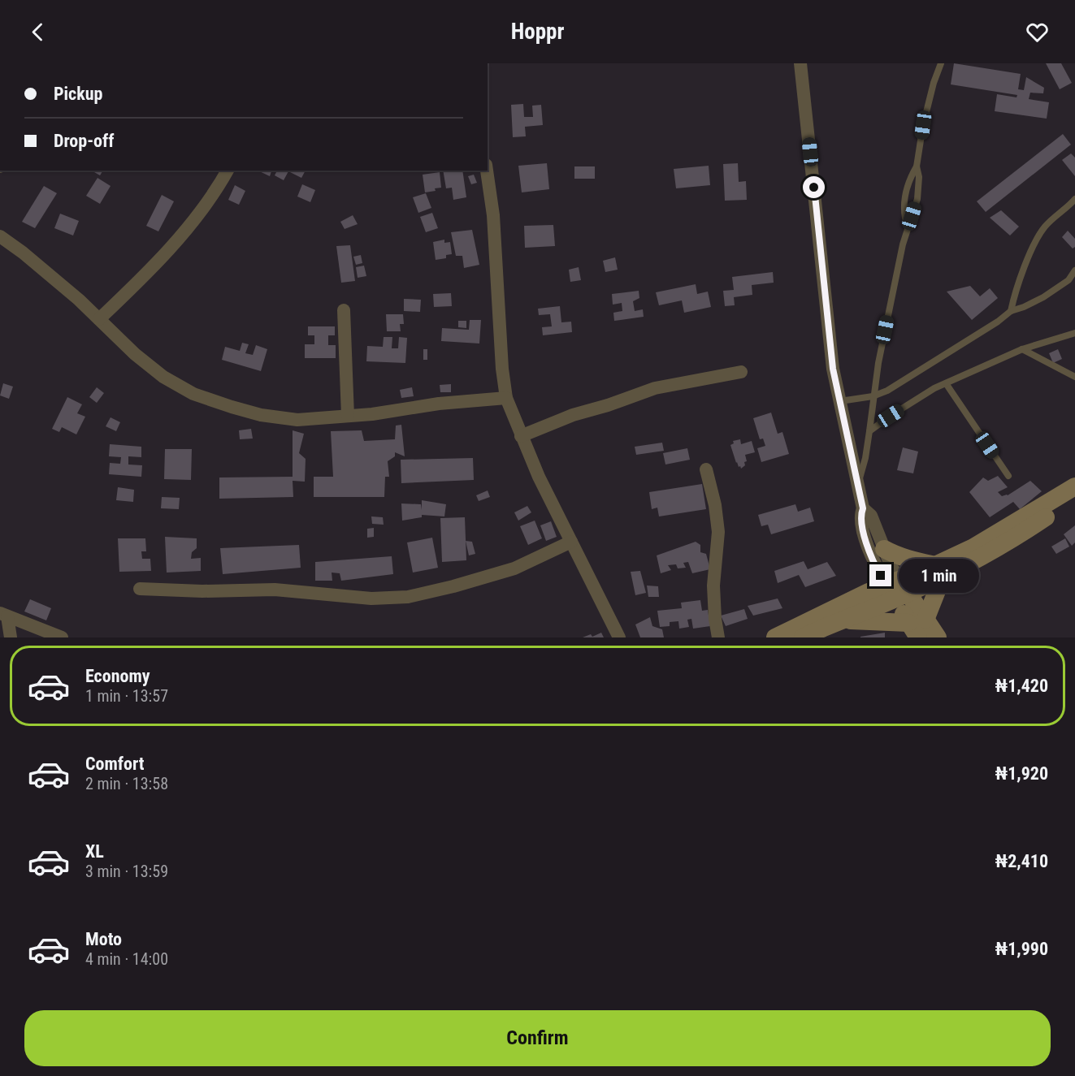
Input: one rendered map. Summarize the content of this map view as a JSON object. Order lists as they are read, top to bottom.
{
  "page": {
    "header": "Hoppr",
    "banner": ["Pickup", "Drop-off"],
    "bubble": "1 min",
    "list": [
      {
        "name": "Economy",
        "note": "1 min · 13:57",
        "value": "₦1,420"
      },
      {
        "name": "Comfort",
        "note": "2 min · 13:58",
        "value": "₦1,920"
      },
      {
        "name": "XL",
        "note": "3 min · 13:59",
        "value": "₦2,410"
      },
      {
        "name": "Moto",
        "note": "4 min · 14:00",
        "value": "₦1,990"
      }
    ],
    "buttons": "Confirm"
  }
}
